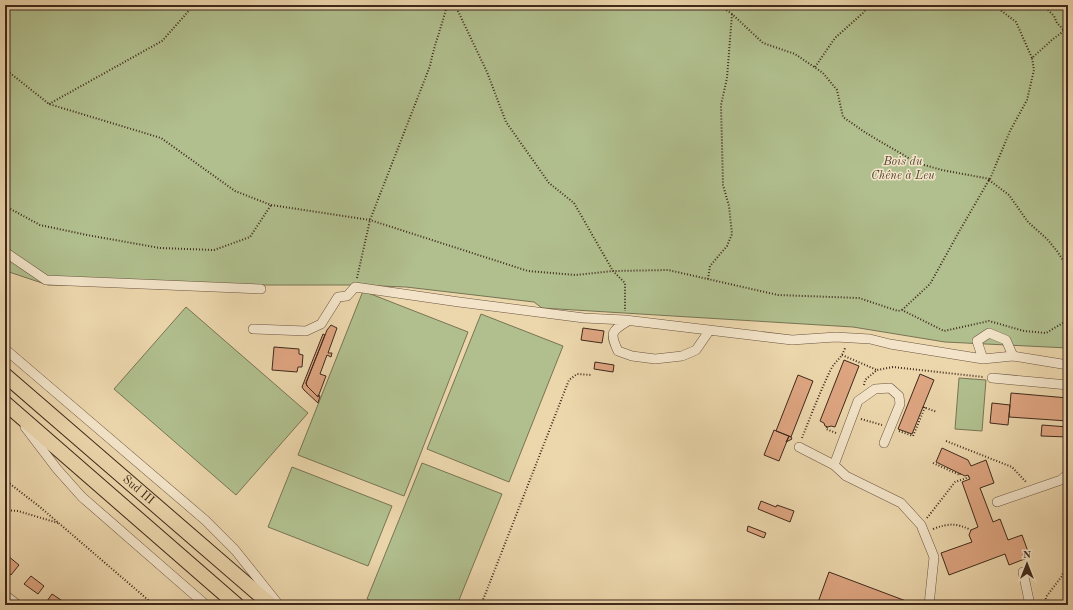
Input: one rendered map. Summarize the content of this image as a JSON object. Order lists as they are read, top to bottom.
{
  "streets": {
    "highway": ["Sud III"]
  },
  "parks": ["Bois du Chêne à Leu"],
  "north": "top"
}
